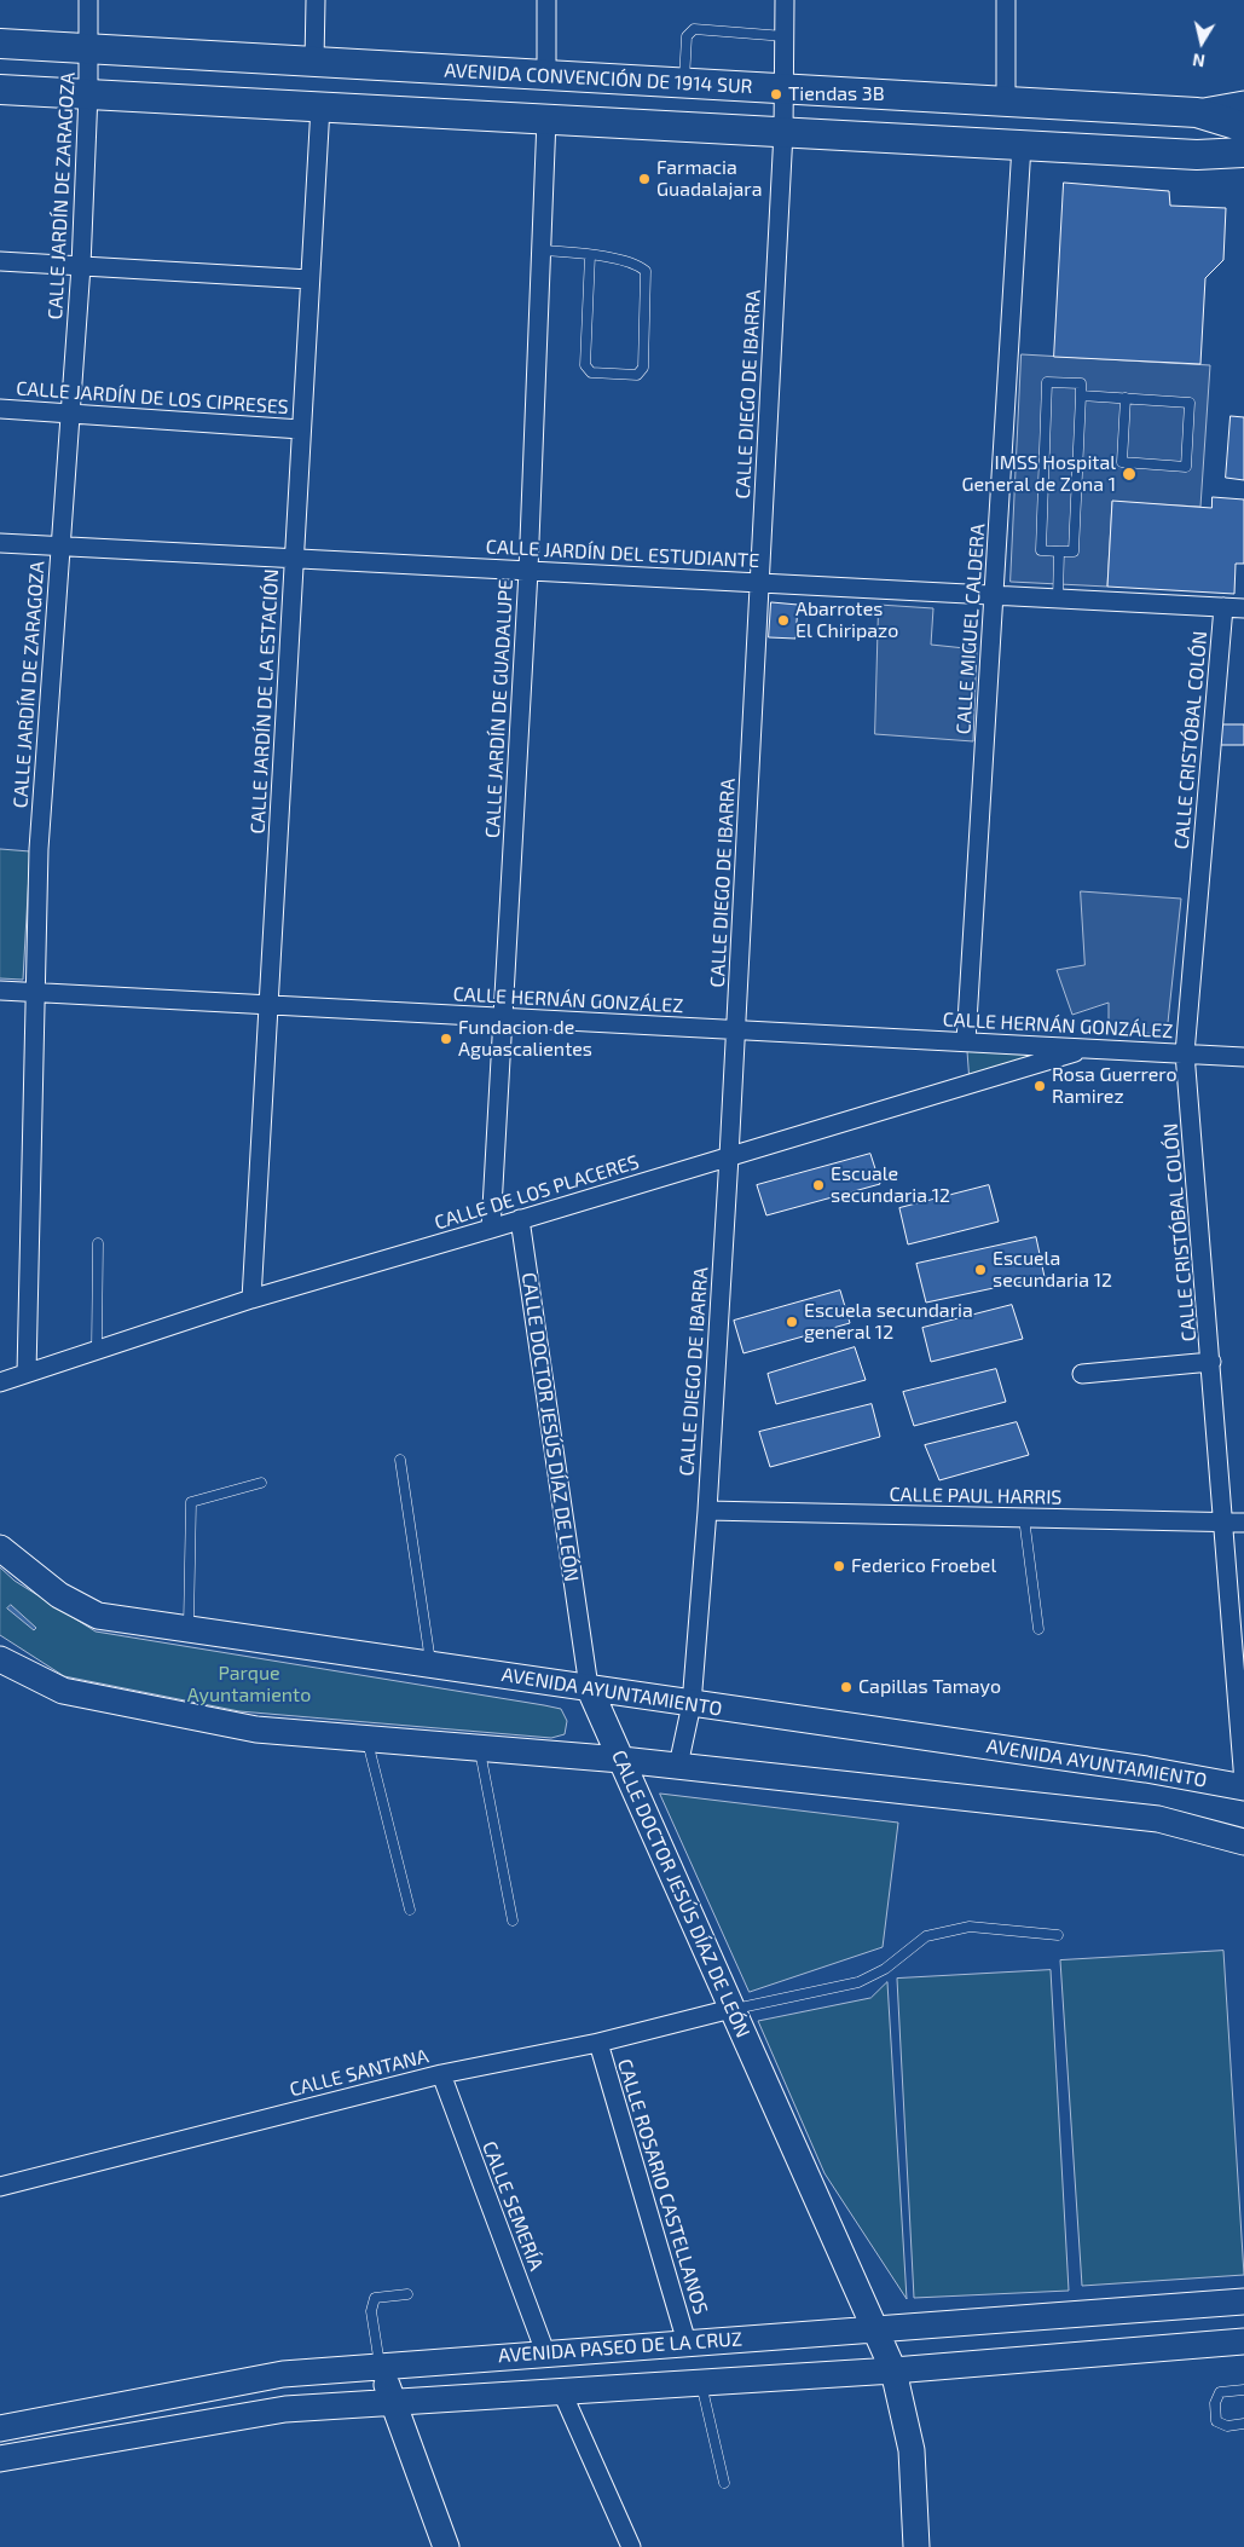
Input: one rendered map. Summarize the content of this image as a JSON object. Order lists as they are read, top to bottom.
{
  "streets": {
    "main road": [
      "AVENIDA CONVENCIÓN DE 1914 SUR",
      "CALLE DOCTOR JESÚS DÍAZ DE LEÓN",
      "AVENIDA AYUNTAMIENTO",
      "AVENIDA PASEO DE LA CRUZ"
    ],
    "street": [
      "CALLE JARDÍN DE ZARAGOZA",
      "CALLE DIEGO DE IBARRA",
      "CALLE JARDÍN DE LOS CIPRESES",
      "CALLE JARDÍN DEL ESTUDIANTE",
      "CALLE MIGUEL CALDERA",
      "CALLE JARDÍN DE LA ESTACIÓN",
      "CALLE JARDÍN DE GUADALUPE",
      "CALLE CRISTÓBAL COLÓN",
      "CALLE HERNÁN GONZÁLEZ",
      "CALLE DE LOS PLACERES",
      "CALLE PAUL HARRIS",
      "CALLE SANTANA",
      "CALLE ROSARIO CASTELLANOS",
      "CALLE SEMERÍA"
    ]
  },
  "crossings": [
    ["AVENIDA CONVENCIÓN DE 1914 SUR", "CALLE JARDÍN DE ZARAGOZA"],
    ["AVENIDA CONVENCIÓN DE 1914 SUR", "CALLE DIEGO DE IBARRA"],
    ["CALLE JARDÍN DE ZARAGOZA", "CALLE JARDÍN DE LOS CIPRESES"],
    ["CALLE JARDÍN DE ZARAGOZA", "CALLE JARDÍN DEL ESTUDIANTE"],
    ["CALLE JARDÍN DE ZARAGOZA", "CALLE HERNÁN GONZÁLEZ"],
    ["CALLE JARDÍN DE ZARAGOZA", "CALLE DE LOS PLACERES"],
    ["CALLE DIEGO DE IBARRA", "CALLE JARDÍN DEL ESTUDIANTE"],
    ["CALLE DIEGO DE IBARRA", "CALLE HERNÁN GONZÁLEZ"],
    ["CALLE DIEGO DE IBARRA", "CALLE DE LOS PLACERES"],
    ["CALLE DIEGO DE IBARRA", "CALLE PAUL HARRIS"],
    ["CALLE DIEGO DE IBARRA", "AVENIDA AYUNTAMIENTO"],
    ["CALLE JARDÍN DE LOS CIPRESES", "CALLE JARDÍN DE LA ESTACIÓN"],
    ["CALLE JARDÍN DEL ESTUDIANTE", "CALLE MIGUEL CALDERA"],
    ["CALLE JARDÍN DEL ESTUDIANTE", "CALLE JARDÍN DE LA ESTACIÓN"],
    ["CALLE JARDÍN DEL ESTUDIANTE", "CALLE JARDÍN DE GUADALUPE"],
    ["CALLE JARDÍN DEL ESTUDIANTE", "CALLE CRISTÓBAL COLÓN"],
    ["CALLE MIGUEL CALDERA", "CALLE HERNÁN GONZÁLEZ"],
    ["CALLE JARDÍN DE LA ESTACIÓN", "CALLE HERNÁN GONZÁLEZ"],
    ["CALLE JARDÍN DE LA ESTACIÓN", "CALLE DE LOS PLACERES"],
    ["CALLE JARDÍN DE GUADALUPE", "CALLE HERNÁN GONZÁLEZ"],
    ["CALLE JARDÍN DE GUADALUPE", "CALLE DE LOS PLACERES"],
    ["CALLE CRISTÓBAL COLÓN", "CALLE HERNÁN GONZÁLEZ"],
    ["CALLE CRISTÓBAL COLÓN", "CALLE PAUL HARRIS"],
    ["CALLE HERNÁN GONZÁLEZ", "CALLE DE LOS PLACERES"],
    ["CALLE DE LOS PLACERES", "CALLE DOCTOR JESÚS DÍAZ DE LEÓN"],
    ["CALLE DOCTOR JESÚS DÍAZ DE LEÓN", "AVENIDA AYUNTAMIENTO"],
    ["CALLE DOCTOR JESÚS DÍAZ DE LEÓN", "CALLE SANTANA"],
    ["CALLE DOCTOR JESÚS DÍAZ DE LEÓN", "AVENIDA PASEO DE LA CRUZ"],
    ["CALLE SANTANA", "CALLE ROSARIO CASTELLANOS"],
    ["CALLE SANTANA", "CALLE SEMERÍA"],
    ["CALLE ROSARIO CASTELLANOS", "AVENIDA PASEO DE LA CRUZ"],
    ["CALLE SEMERÍA", "AVENIDA PASEO DE LA CRUZ"]
  ],
  "parks": ["Parque Ayuntamiento"],
  "places": [
    "Tiendas 3B",
    "Farmacia Guadalajara",
    "IMSS Hospital General de Zona 1",
    "Abarrotes El Chiripazo",
    "Fundacion de Aguascalientes",
    "Rosa Guerrero Ramirez",
    "Escuale secundaria 12",
    "Escuela secundaria 12",
    "Escuela secundaria general 12",
    "Federico Froebel",
    "Capillas Tamayo"
  ],
  "north": "bottom"
}
